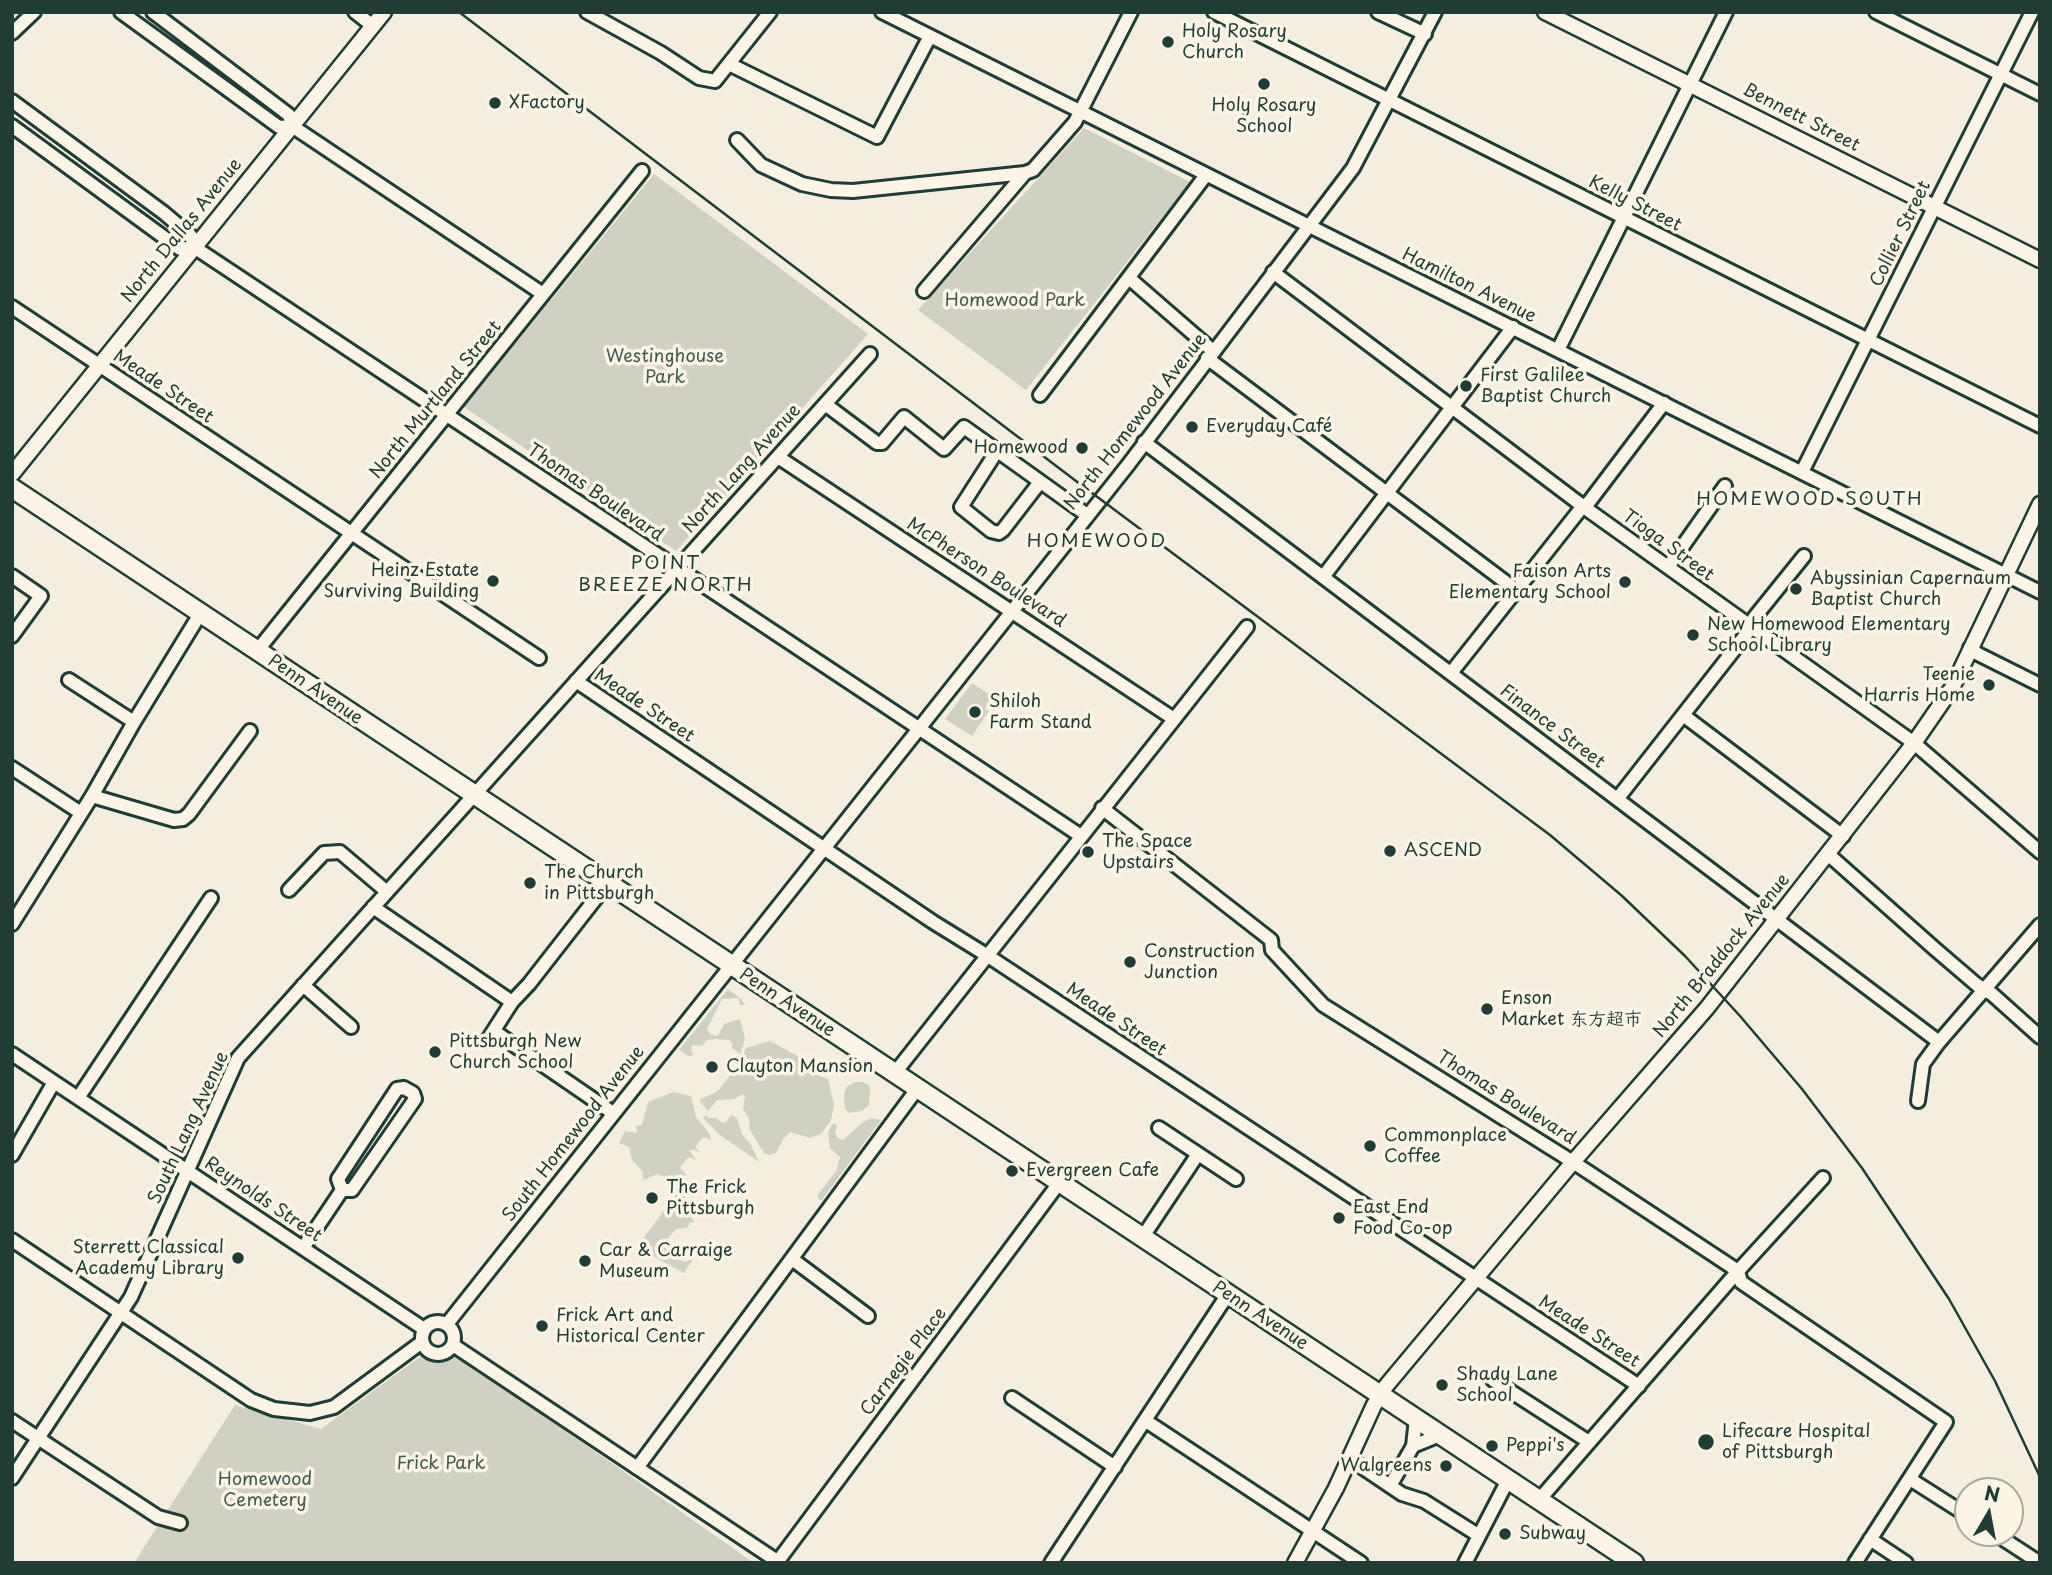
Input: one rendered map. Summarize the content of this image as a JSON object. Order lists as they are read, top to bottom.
{
  "streets": {
    "highway": ["Penn Avenue"],
    "main road": ["Bennett Street", "North Dallas Avenue", "North Braddock Avenue"],
    "street": [
      "Kelly Street",
      "Collier Street",
      "Hamilton Avenue",
      "Meade Street",
      "North Murtland Street",
      "North Homewood Avenue",
      "North Lang Avenue",
      "Thomas Boulevard",
      "Tioga Street",
      "McPherson Boulevard",
      "Finance Street",
      "South Lang Avenue",
      "South Homewood Avenue",
      "Reynolds Street",
      "Carnegie Place"
    ]
  },
  "crossings": [
    ["Bennett Street", "Collier Street"],
    ["Kelly Street", "Collier Street"],
    ["Kelly Street", "North Homewood Avenue"],
    ["North Dallas Avenue", "Meade Street"],
    ["North Dallas Avenue", "Thomas Boulevard"],
    ["Collier Street", "Hamilton Avenue"],
    ["Hamilton Avenue", "North Homewood Avenue"],
    ["Hamilton Avenue", "North Braddock Avenue"],
    ["Meade Street", "North Murtland Street"],
    ["Meade Street", "North Homewood Avenue"],
    ["Meade Street", "North Lang Avenue"],
    ["Meade Street", "North Braddock Avenue"],
    ["North Murtland Street", "Thomas Boulevard"],
    ["North Murtland Street", "Penn Avenue"],
    ["North Homewood Avenue", "Thomas Boulevard"],
    ["North Homewood Avenue", "Tioga Street"],
    ["North Homewood Avenue", "McPherson Boulevard"],
    ["North Homewood Avenue", "Penn Avenue"],
    ["North Homewood Avenue", "Finance Street"],
    ["North Homewood Avenue", "South Homewood Avenue"],
    ["North Lang Avenue", "Thomas Boulevard"],
    ["North Lang Avenue", "McPherson Boulevard"],
    ["North Lang Avenue", "Penn Avenue"],
    ["North Lang Avenue", "South Lang Avenue"],
    ["Thomas Boulevard", "North Braddock Avenue"],
    ["Tioga Street", "North Braddock Avenue"],
    ["Penn Avenue", "North Braddock Avenue"],
    ["Penn Avenue", "South Lang Avenue"],
    ["Penn Avenue", "South Homewood Avenue"],
    ["Penn Avenue", "Carnegie Place"],
    ["Finance Street", "North Braddock Avenue"],
    ["South Lang Avenue", "Reynolds Street"],
    ["South Homewood Avenue", "Reynolds Street"]
  ],
  "districts": ["HOMEWOOD SOUTH", "HOMEWOOD", "POINT BREEZE NORTH"],
  "parks": [
    "Homewood Park",
    "Westinghouse Park",
    "Frick Park",
    "Homewood Cemetery"
  ],
  "places": [
    "Holy Rosary Church",
    "Holy Rosary School",
    "XFactory",
    "First Galilee Baptist Church",
    "Everyday Café",
    "Homewood",
    "Heinz Estate Surviving Building",
    "Faison Arts Elementary School",
    "Abyssinian Capernaum Baptist Church",
    "New Homewood Elementary School Library",
    "Teenie Harris Home",
    "Shiloh Farm Stand",
    "ASCEND",
    "The Space Upstairs",
    "The Church in Pittsburgh",
    "Construction Junction",
    "Enson Market 东方超市",
    "Pittsburgh New Church School",
    "Clayton Mansion",
    "Commonplace Coffee",
    "Evergreen Cafe",
    "The Frick Pittsburgh",
    "East End Food Co-op",
    "Sterrett Classical Academy Library",
    "Car & Carraige Museum",
    "Frick Art and Historical Center",
    "Shady Lane School",
    "Lifecare Hospital of Pittsburgh",
    "Peppi's",
    "Walgreens",
    "Subway"
  ],
  "north": "top"
}
